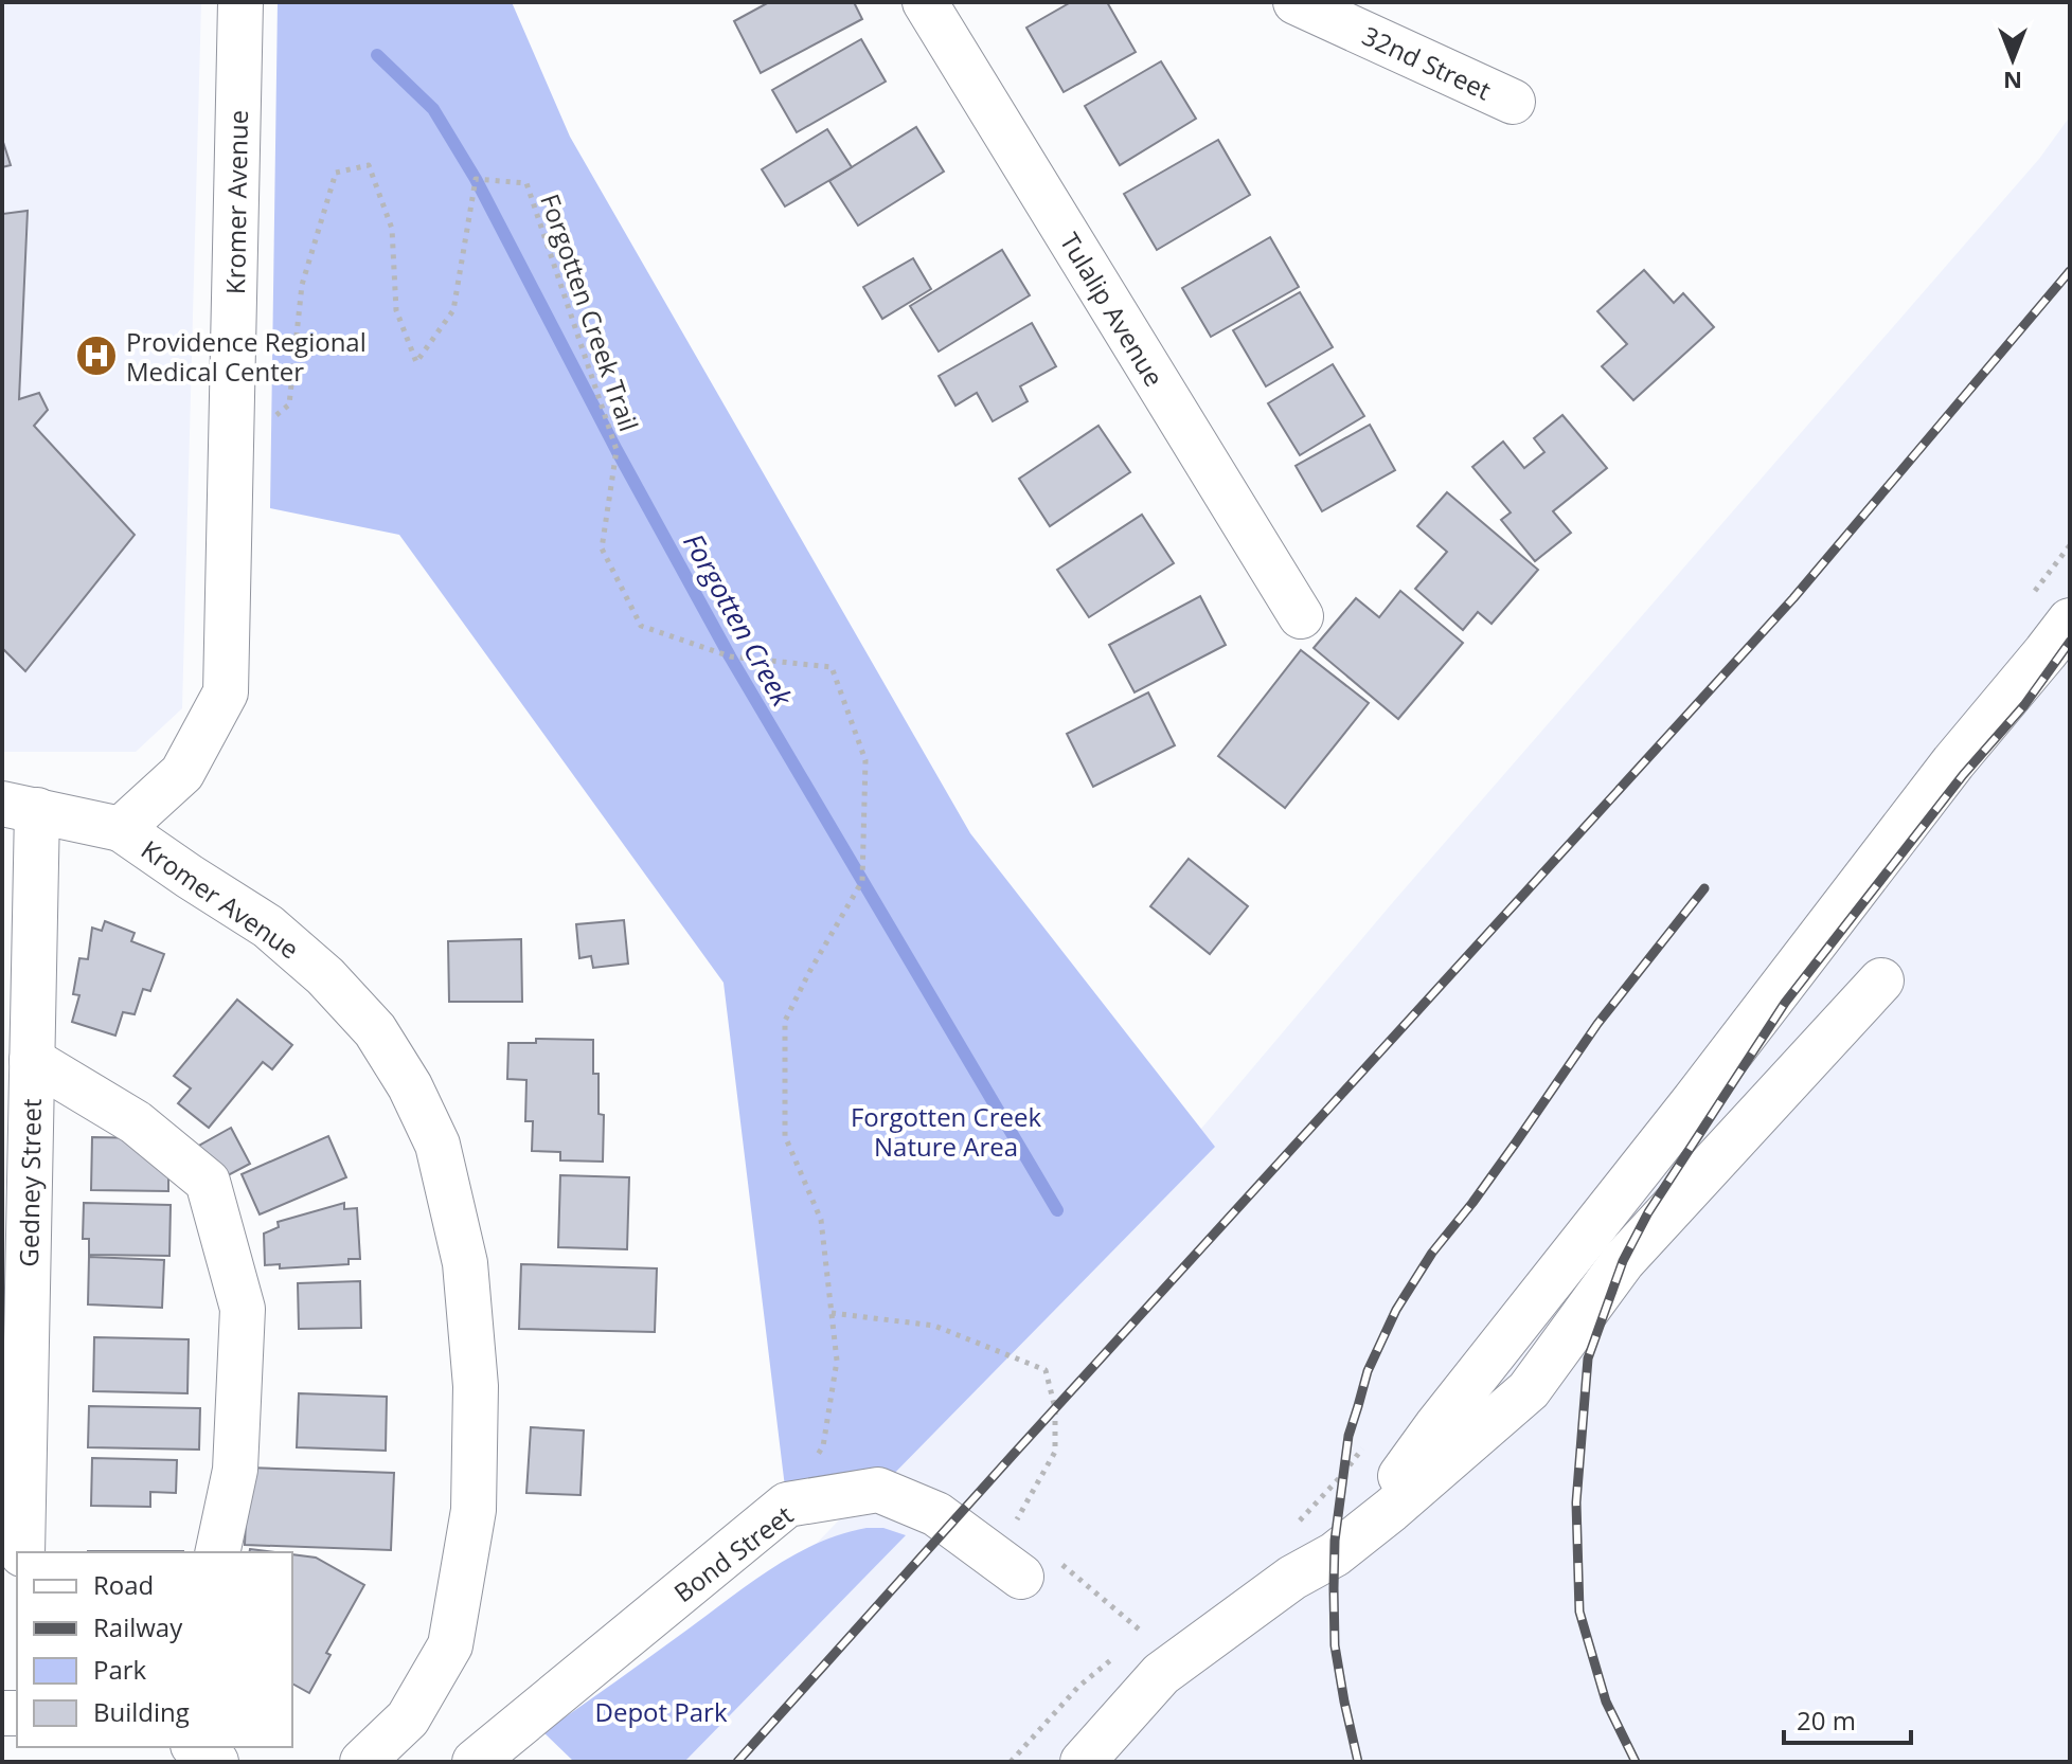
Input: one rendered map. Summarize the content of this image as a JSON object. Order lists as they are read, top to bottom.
{
  "streets": {
    "street": [
      "32nd Street",
      "Kromer Avenue",
      "Tulalip Avenue",
      "Gedney Street",
      "Bond Street"
    ],
    "path": ["Forgotten Creek Trail"]
  },
  "crossings": [
    ["Forgotten Creek Trail", "Bond Street"]
  ],
  "water": ["Forgotten Creek"],
  "parks": ["Forgotten Creek Nature Area", "Depot Park"],
  "places": {
    "hospital": ["Providence Regional Medical Center"]
  },
  "legend": [
    "Road",
    "Railway",
    "Park",
    "Building"
  ],
  "scale_bar": "20 m",
  "north": "bottom"
}
